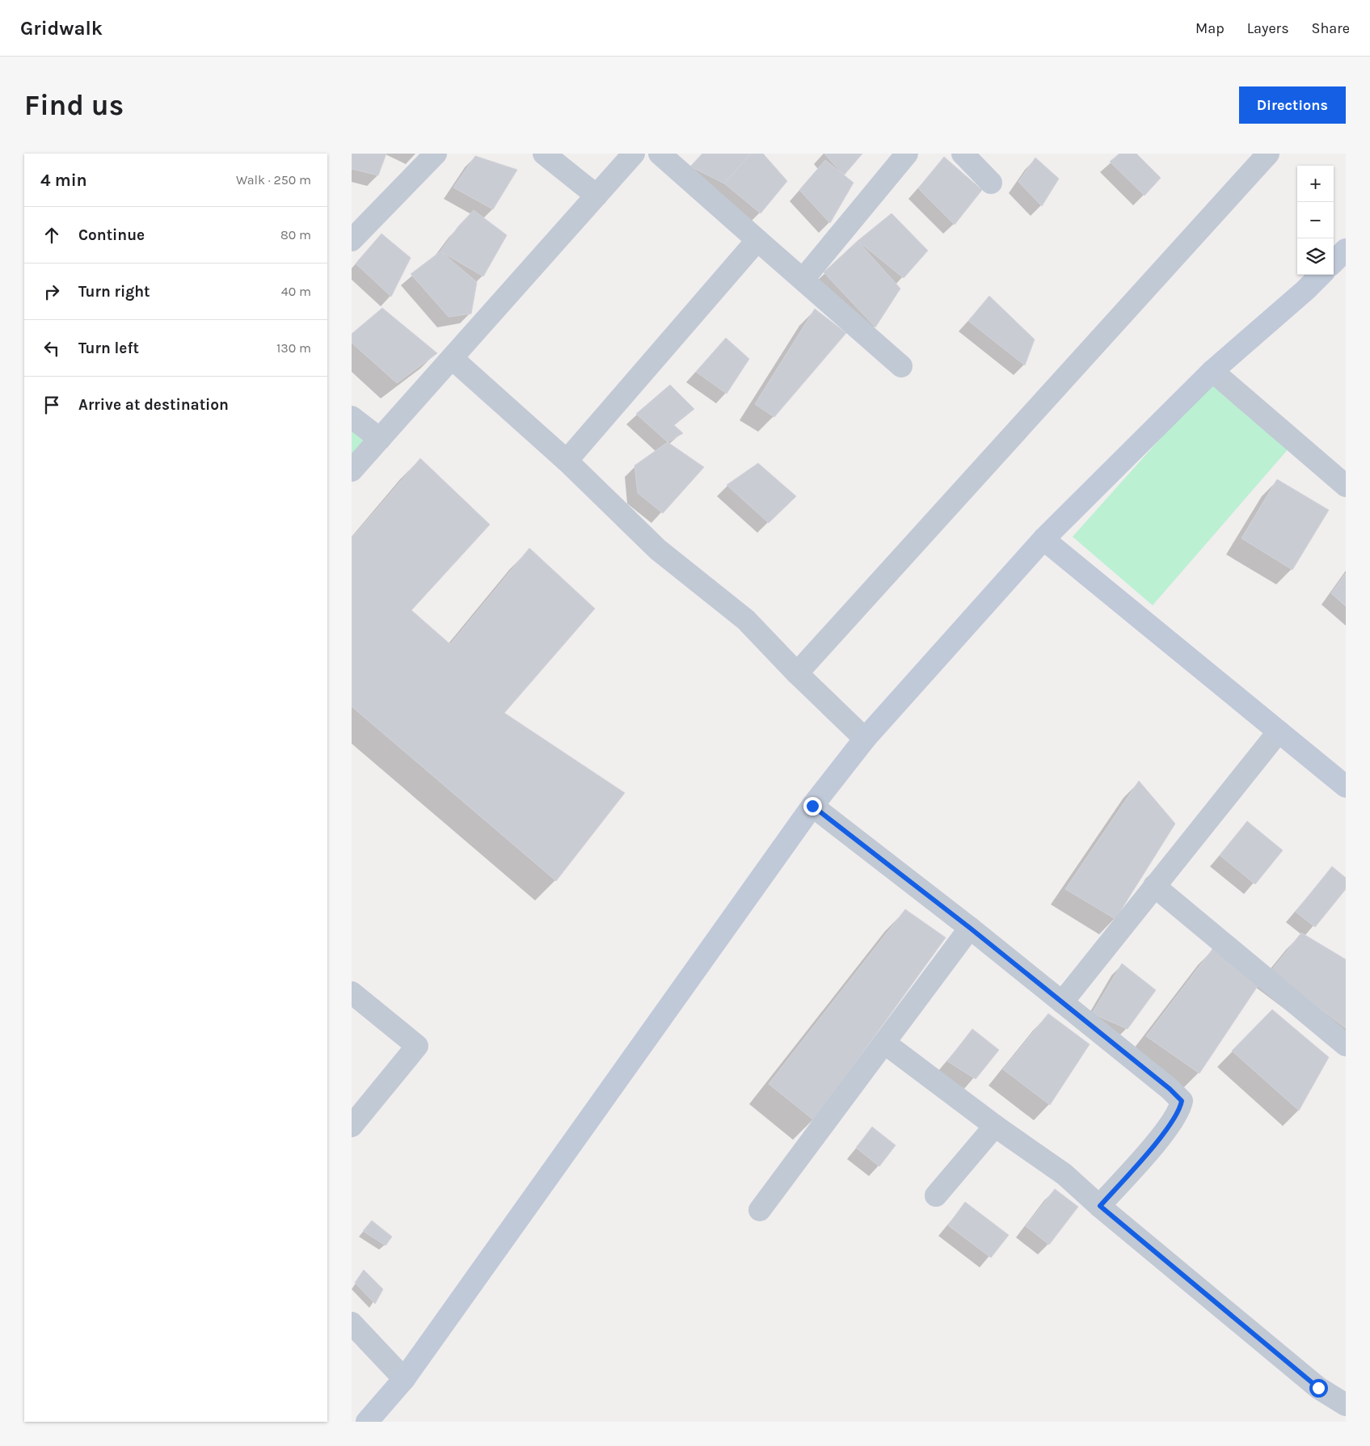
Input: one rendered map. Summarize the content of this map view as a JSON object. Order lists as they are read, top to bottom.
{
  "page": {
    "header": "Gridwalk",
    "nav": ["Map", "Layers", "Share"],
    "buttons": "Directions",
    "title": "Find us",
    "heading": ["4 min", "Walk · 250 m"],
    "map_buttons": ["+", "−"],
    "list": [
      ["Continue", "80 m"],
      ["Turn right", "40 m"],
      ["Turn left", "130 m"],
      "Arrive at destination"
    ]
  }
}
